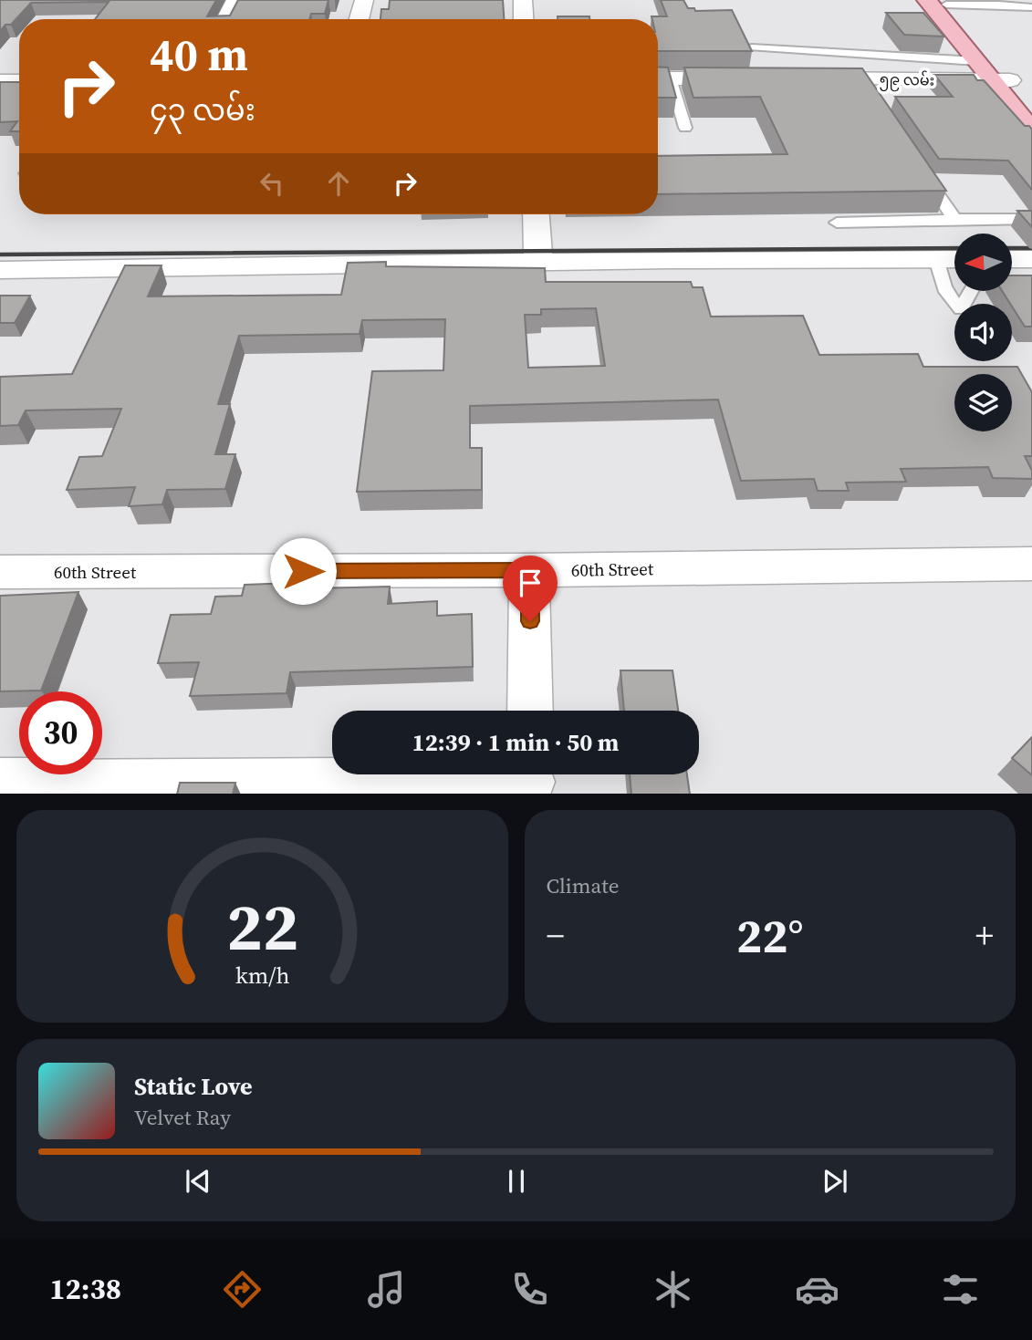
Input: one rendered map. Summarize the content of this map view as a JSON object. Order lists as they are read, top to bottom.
{
  "streets": {
    "street": ["၅၉ လမ်း", "60th Street"]
  },
  "north": "left",
  "page": {
    "turn": ["40 m", "၄၃ လမ်း"],
    "limit": "30",
    "trip": "12:39 · 1 min · 50 m",
    "tile": "Climate",
    "heat": ["−", "22°", "+"],
    "song": ["Static Love", "Velvet Ray"],
    "tabs": "12:38",
    "gauge": ["22", "km/h"]
  }
}
